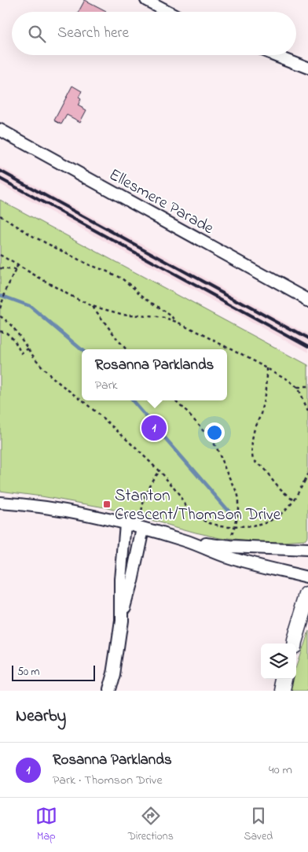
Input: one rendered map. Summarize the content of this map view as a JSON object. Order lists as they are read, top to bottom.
{
  "streets": {
    "street": ["Ellesmere Parade"]
  },
  "places": {
    "transit": ["Stanton Crescent/Thomson Drive"]
  },
  "scale_bar": "50 m",
  "page": {
    "search": "Search here",
    "popup": ["Rosanna Parklands", "Park"],
    "pins": "1",
    "scale": "50 m",
    "heading": "Nearby",
    "list": [
      {
        "mark": "1",
        "name": "Rosanna Parklands",
        "note": "Park · Thomson Drive",
        "value": "40 m"
      }
    ],
    "nav": ["Map", "Directions", "Saved"]
  }
}
